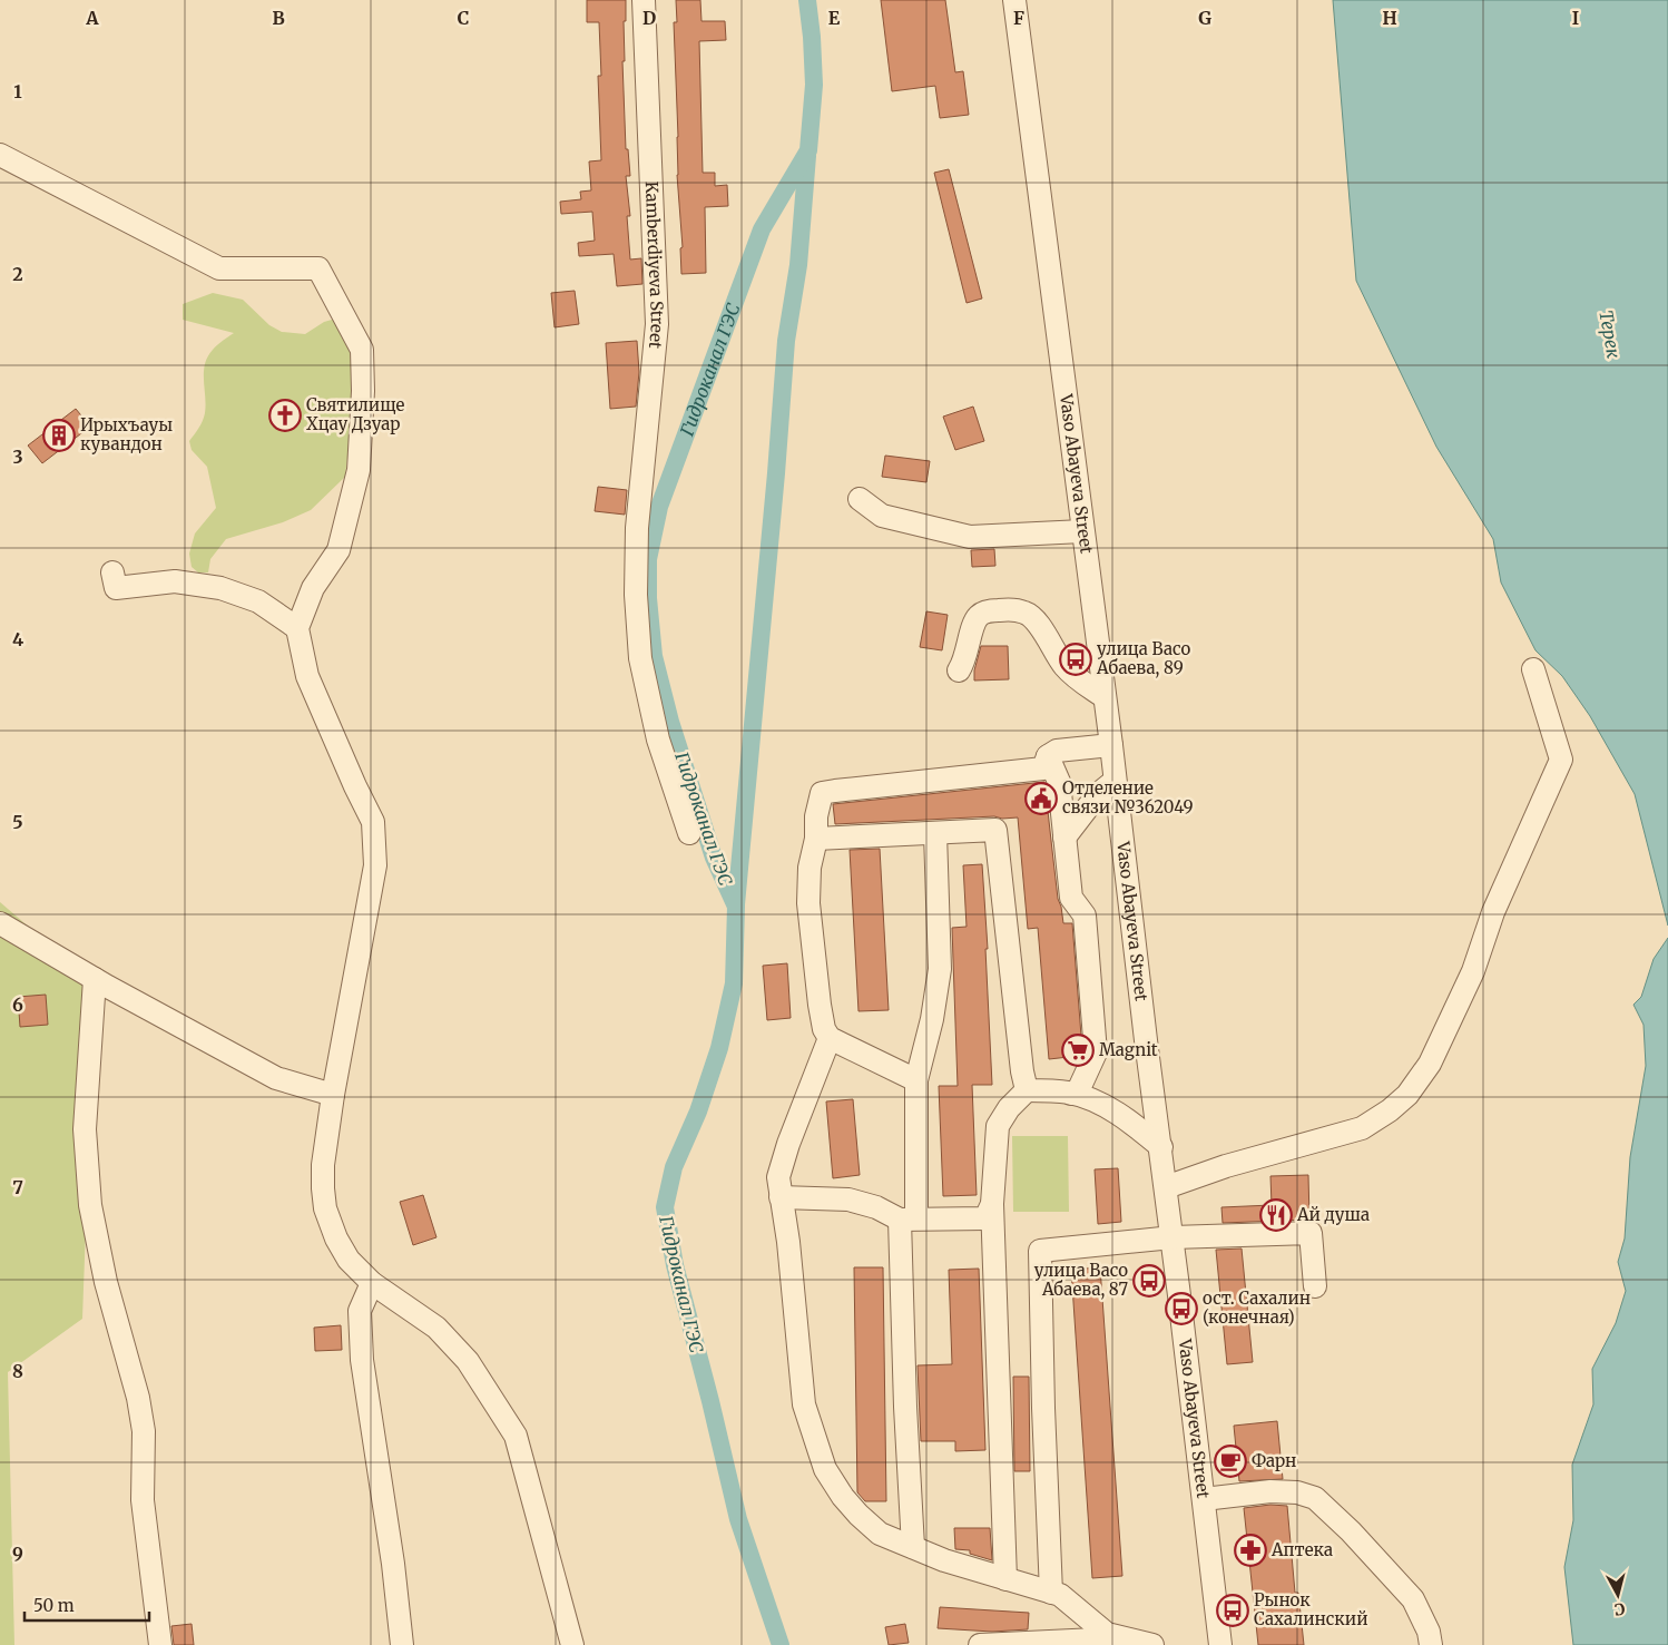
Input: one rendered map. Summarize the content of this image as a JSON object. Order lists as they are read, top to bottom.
{
  "streets": {
    "street": ["Kamberdiyeva Street", "Vaso Abayeva Street"]
  },
  "water": ["Терек", "Гидроканал ГЭС"],
  "places": {
    "church": ["Святилище Хцау Дзуар"],
    "building": ["Ирыхъауы кувандон"],
    "bus stop": [
      "улица Васо Абаева, 89",
      "улица Васо Абаева, 87",
      "ост. Сахалин (конечная)",
      "Рынок Сахалинский"
    ],
    "public building": ["Отделение связи №362049"],
    "supermarket": ["Magnit"],
    "restaurant": ["Ай душа"],
    "cafe": ["Фарн"],
    "pharmacy": ["Аптека"]
  },
  "scale_bar": "50 m",
  "north": "bottom",
  "grid": {
    "columns": [
      "A",
      "B",
      "C",
      "D",
      "E",
      "F",
      "G",
      "H",
      "I"
    ],
    "rows": [
      "1",
      "2",
      "3",
      "4",
      "5",
      "6",
      "7",
      "8",
      "9"
    ]
  }
}
